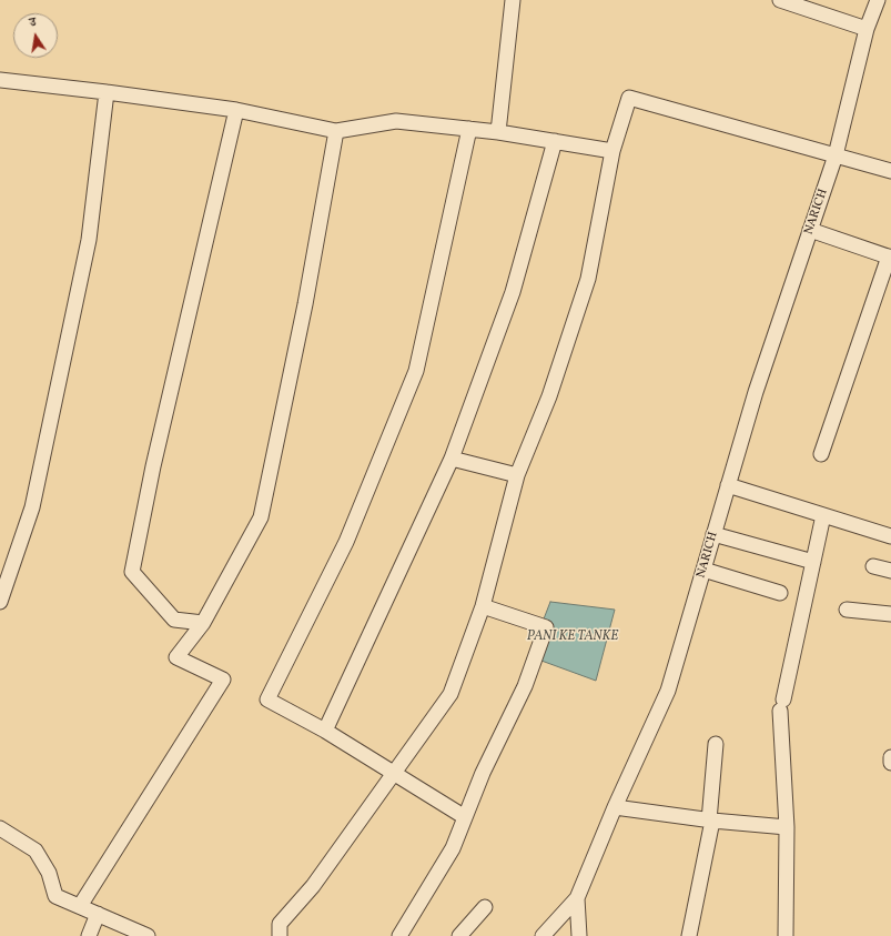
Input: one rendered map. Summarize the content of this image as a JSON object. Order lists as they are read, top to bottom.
{
  "streets": {
    "street": ["NARICH"]
  },
  "water": ["PANI KE TANKE"],
  "north": "top"
}
